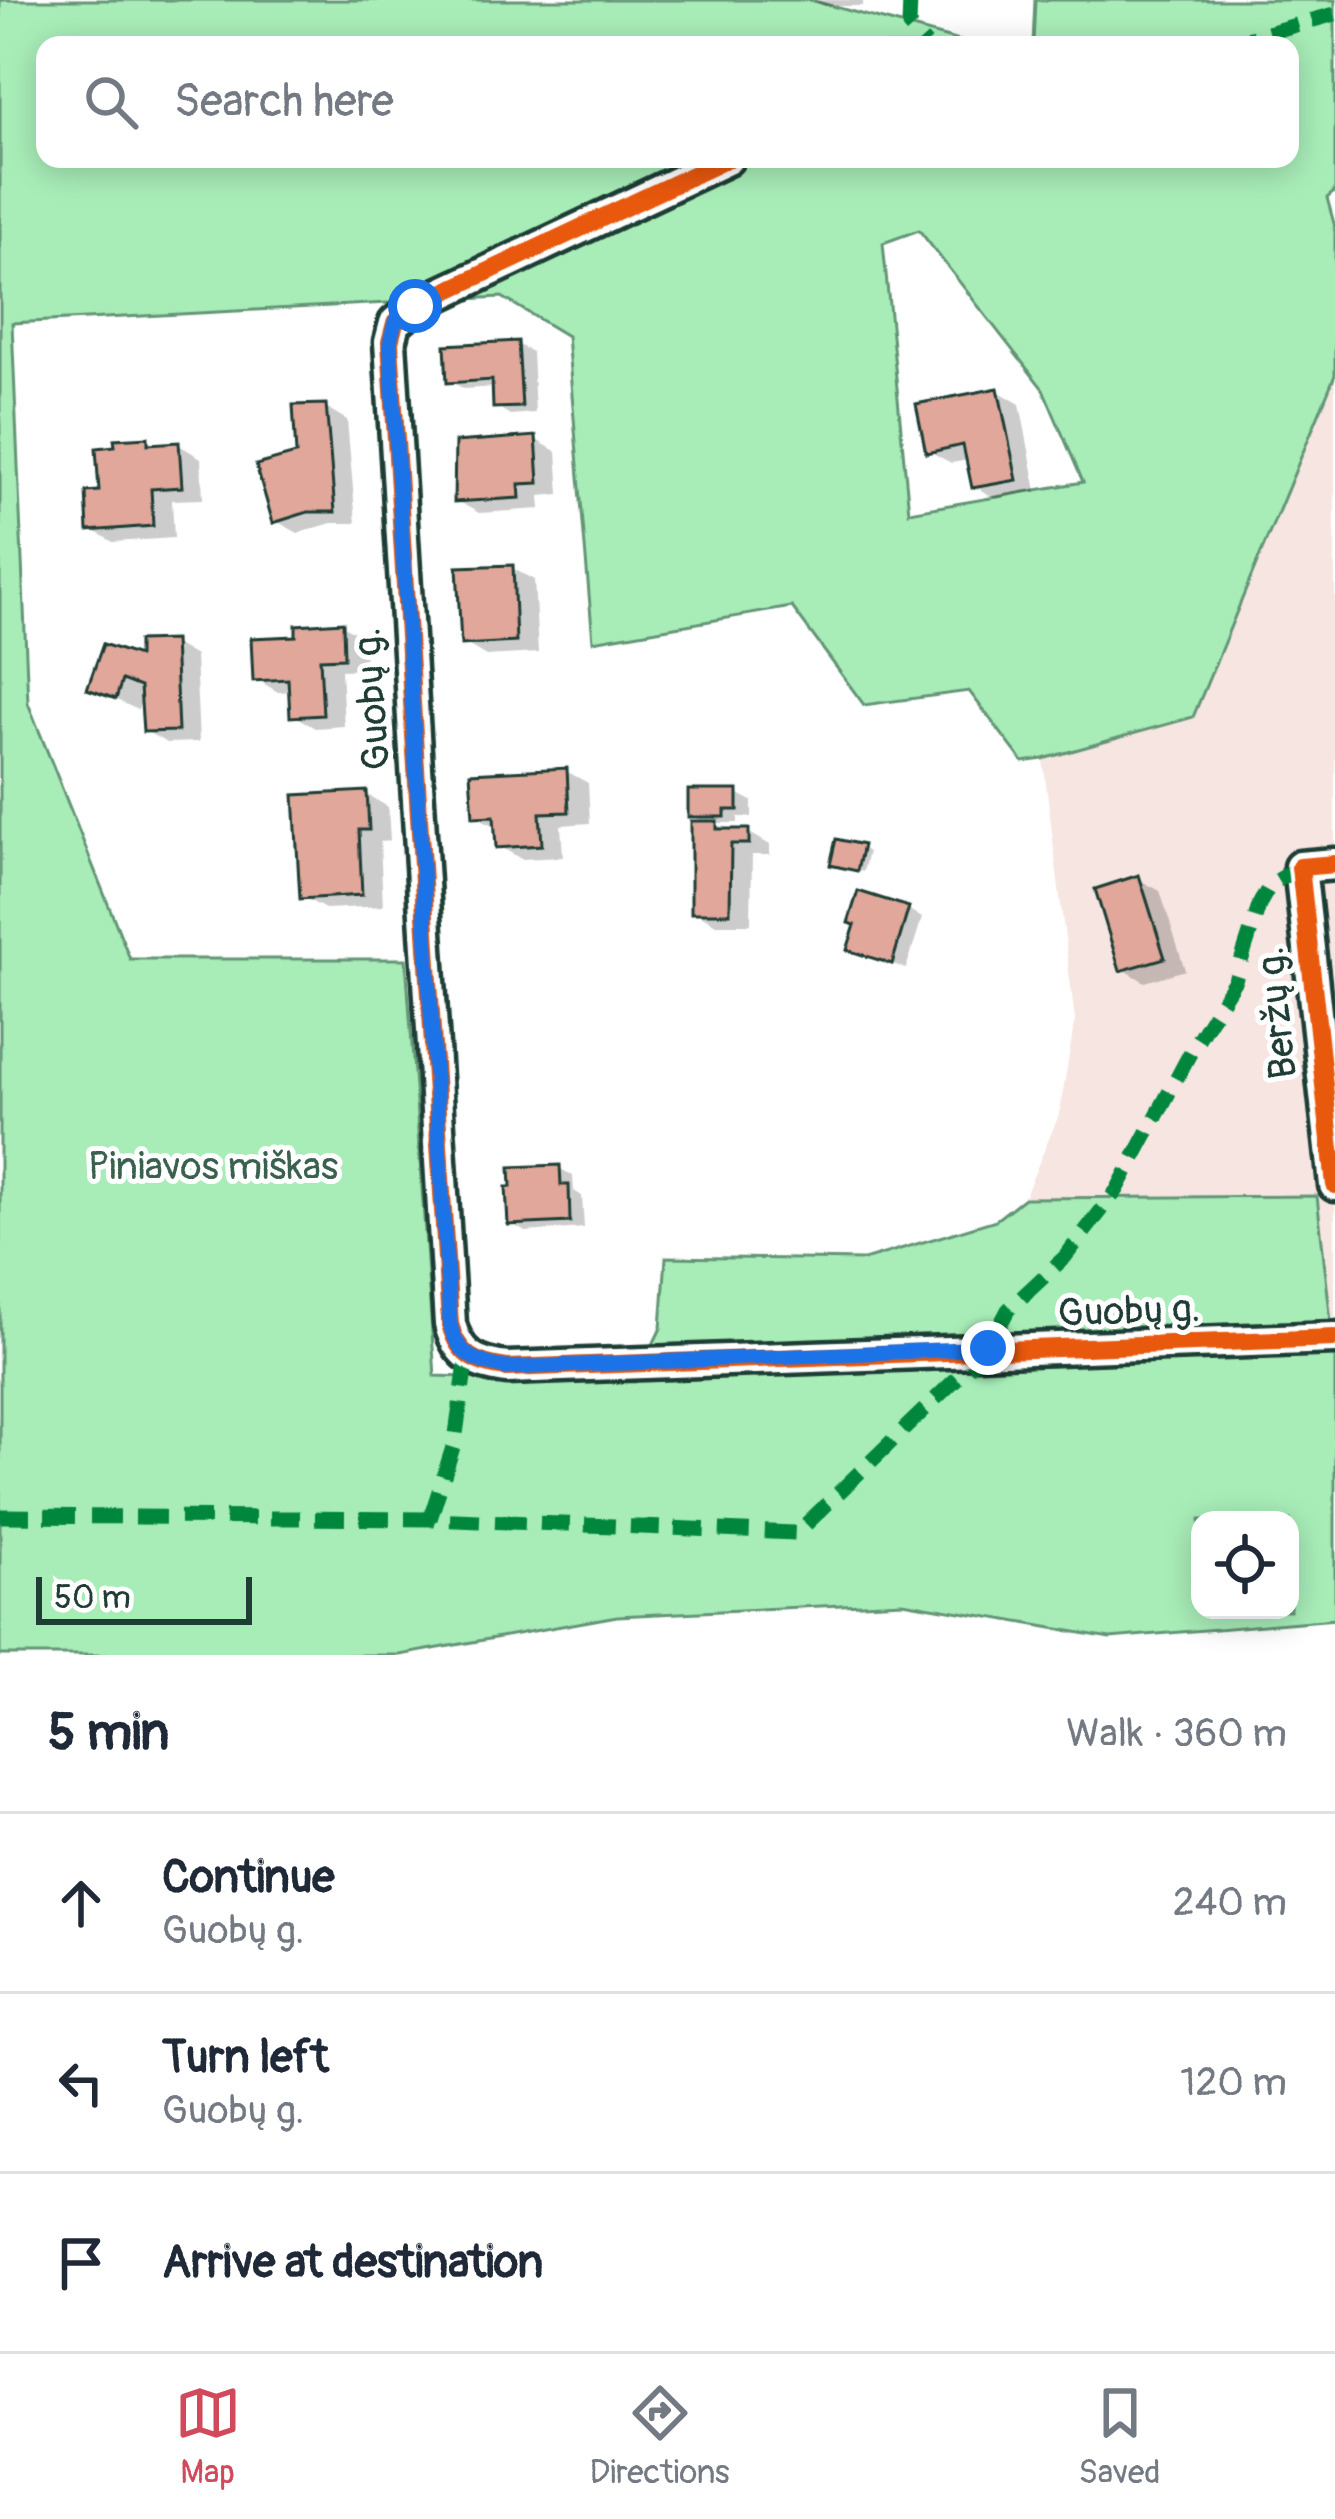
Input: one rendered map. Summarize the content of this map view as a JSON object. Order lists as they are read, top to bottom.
{
  "streets": {
    "street": ["Guobų g.", "Beržų g."]
  },
  "parks": ["Piniavos miškas"],
  "scale_bar": "50 m",
  "page": {
    "search": "Search here",
    "scale": "50 m",
    "heading": ["5 min", "Walk · 360 m"],
    "list": [
      ["Continue", "Guobų g.", "240 m"],
      ["Turn left", "Guobų g.", "120 m"],
      "Arrive at destination"
    ],
    "nav": ["Map", "Directions", "Saved"]
  }
}
